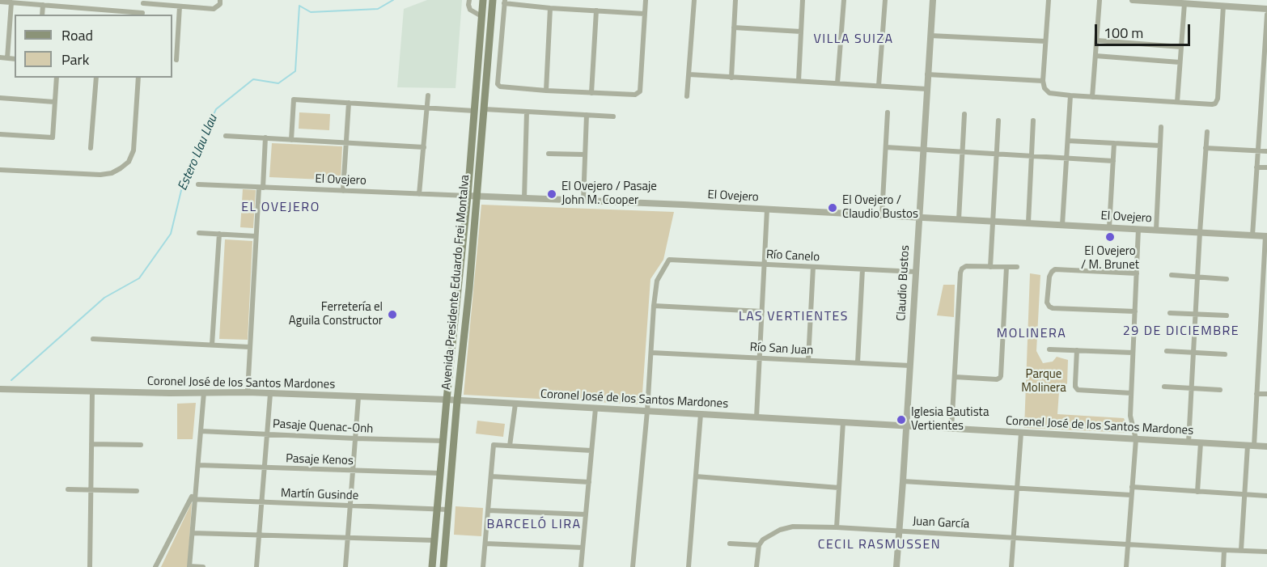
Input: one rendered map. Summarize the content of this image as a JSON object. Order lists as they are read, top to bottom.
{
  "streets": {
    "main road": ["Avenida Presidente Eduardo Frei Montalva"],
    "street": [
      "El Ovejero",
      "Río Canelo",
      "Claudio Bustos",
      "Río San Juan",
      "Coronel José de los Santos Mardones",
      "Pasaje Quenac-Onh",
      "Pasaje Kenos",
      "Martín Gusinde",
      "Juan García"
    ]
  },
  "crossings": [
    ["El Ovejero", "Avenida Presidente Eduardo Frei Montalva"],
    ["El Ovejero", "Claudio Bustos"],
    ["Río Canelo", "Claudio Bustos"],
    ["Avenida Presidente Eduardo Frei Montalva", "Coronel José de los Santos Mardones"],
    ["Avenida Presidente Eduardo Frei Montalva", "Pasaje Quenac-Onh"],
    ["Avenida Presidente Eduardo Frei Montalva", "Pasaje Kenos"],
    ["Avenida Presidente Eduardo Frei Montalva", "Martín Gusinde"],
    ["Claudio Bustos", "Río San Juan"],
    ["Claudio Bustos", "Coronel José de los Santos Mardones"],
    ["Claudio Bustos", "Juan García"]
  ],
  "districts": [
    "VILLA SUIZA",
    "EL OVEJERO",
    "LAS VERTIENTES",
    "29 DE DICIEMBRE",
    "MOLINERA",
    "BARCELÓ LIRA",
    "CECIL RASMUSSEN"
  ],
  "water": ["Estero Llau Llau"],
  "parks": ["Parque Molinera"],
  "places": [
    "El Ovejero / Pasaje John M. Cooper",
    "El Ovejero / Claudio Bustos",
    "El Ovejero / M. Brunet",
    "Ferretería el Aguila Constructor",
    "Iglesia Bautista Vertientes"
  ],
  "legend": ["Road", "Park"],
  "scale_bar": "100 m"
}
